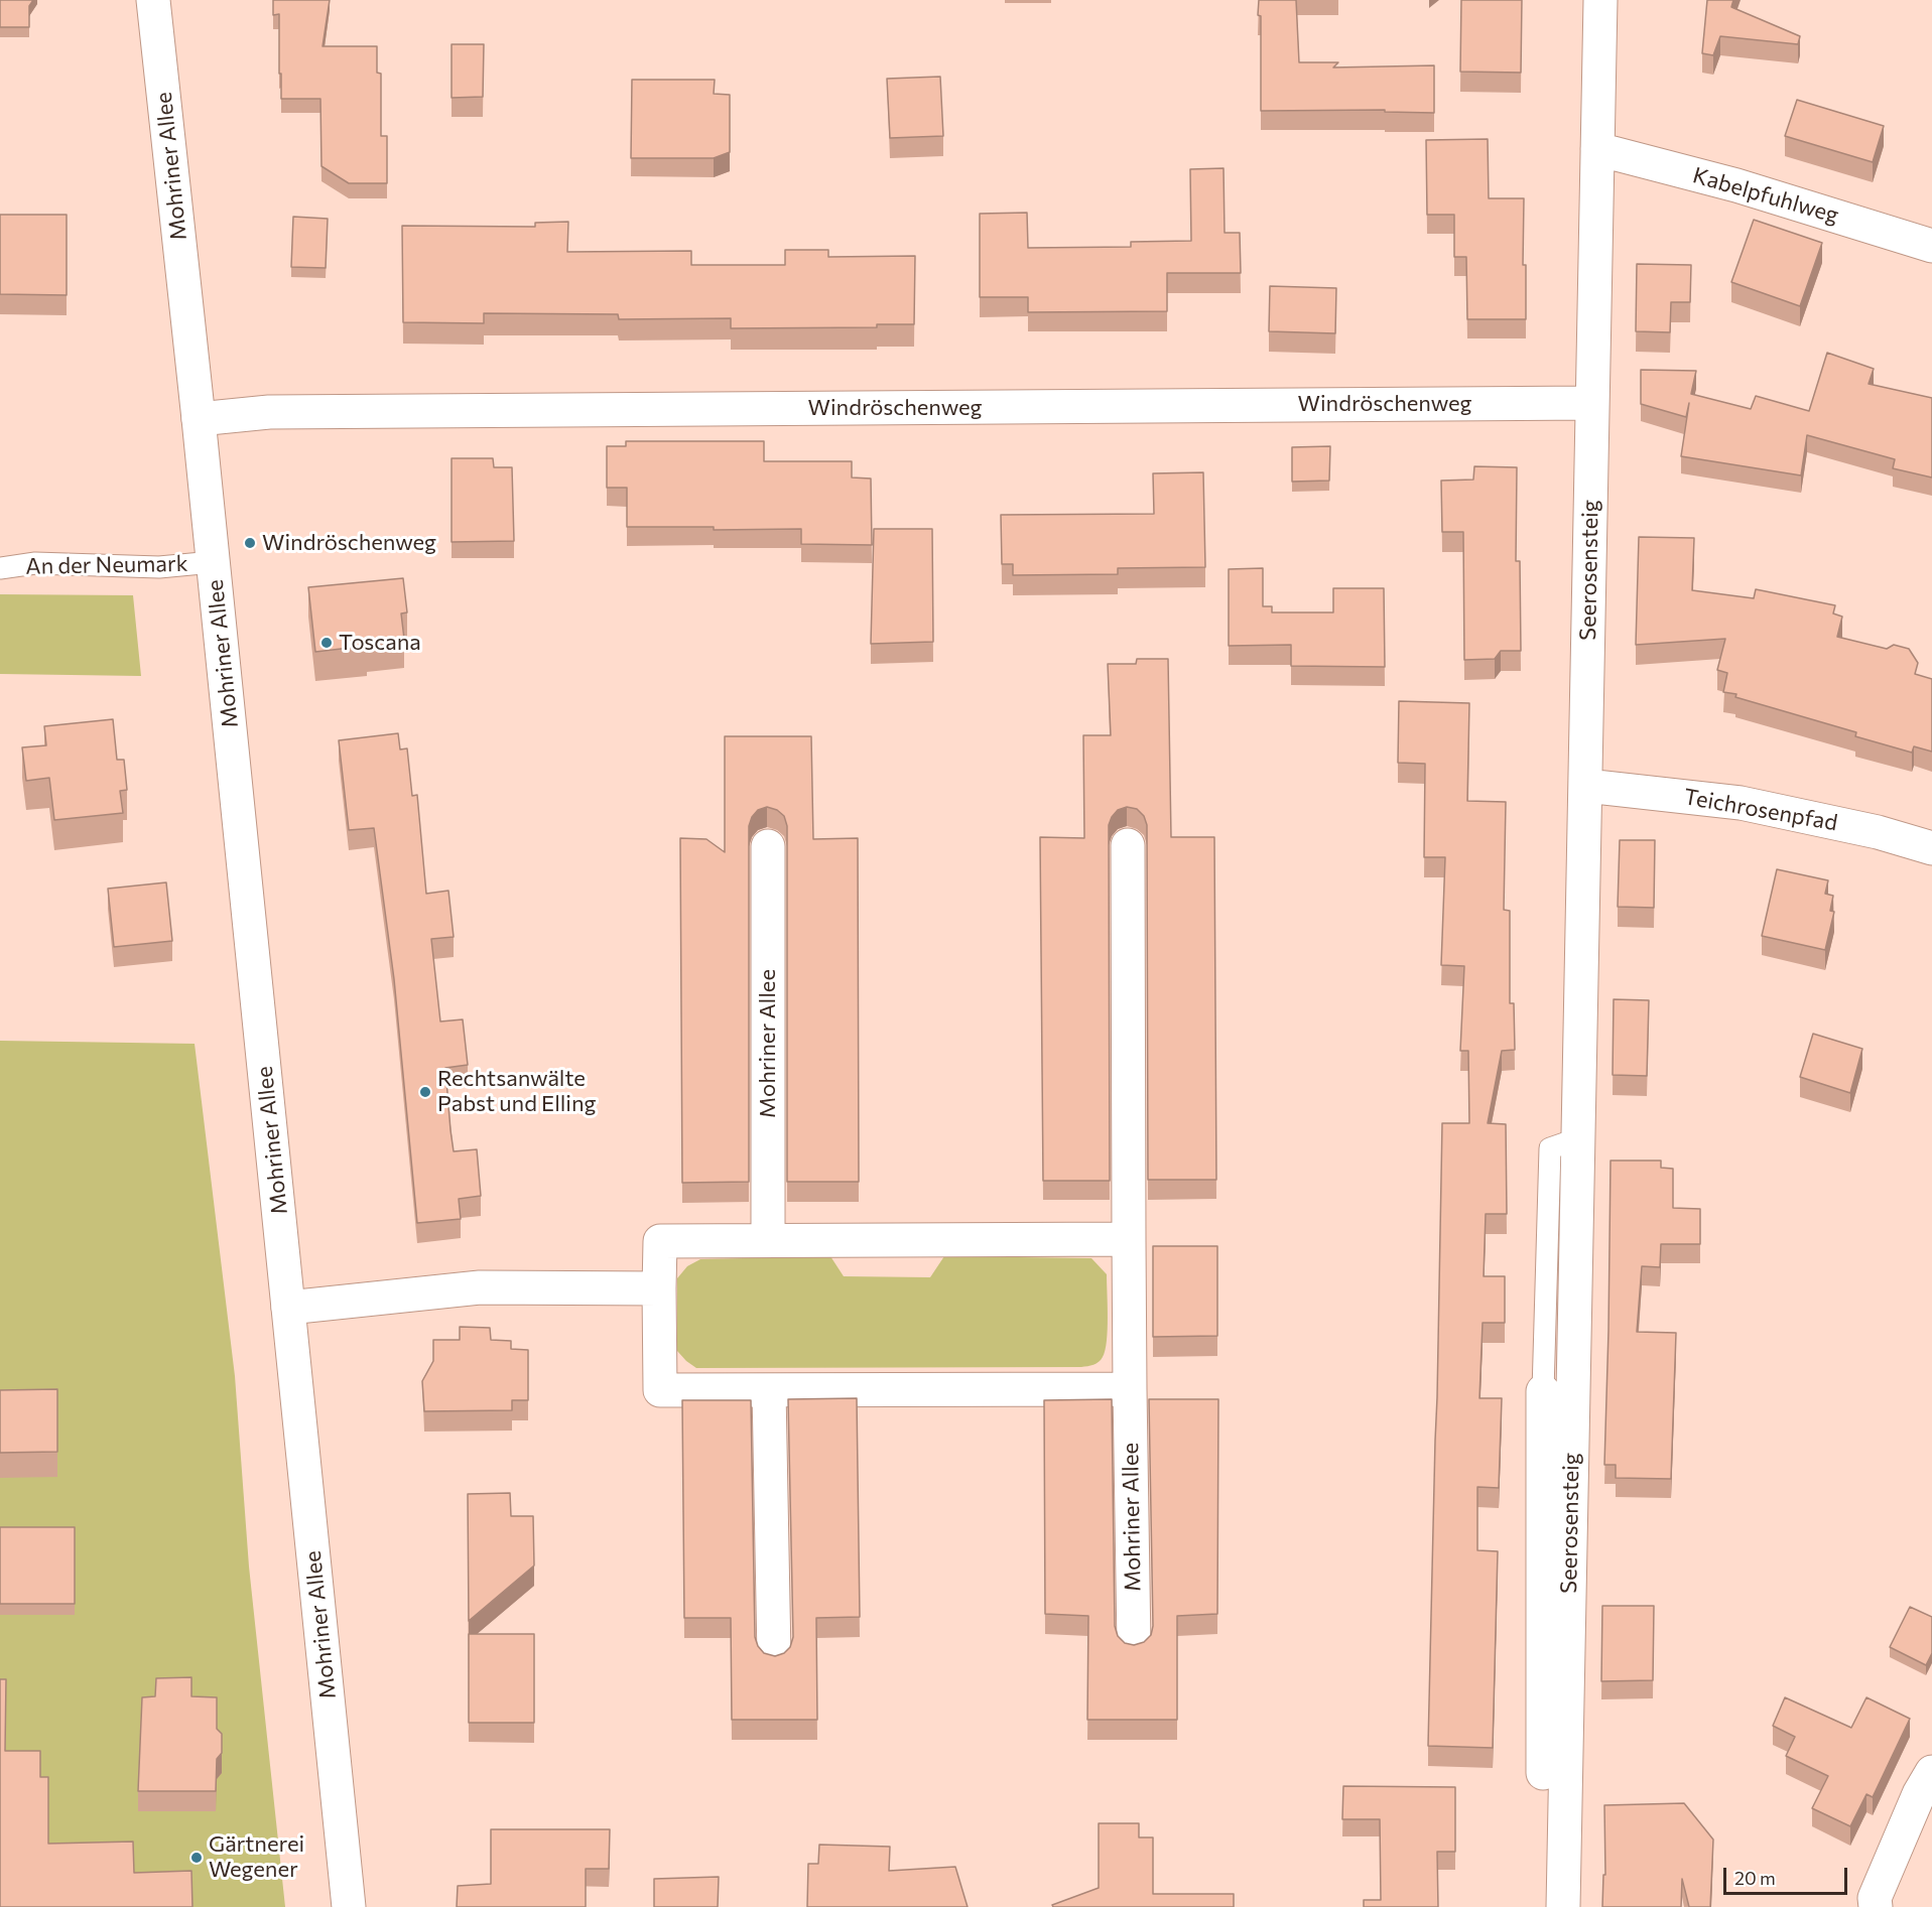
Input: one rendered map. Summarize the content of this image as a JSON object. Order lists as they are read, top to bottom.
{
  "streets": {
    "street": [
      "Mohriner Allee",
      "Kabelpfuhlweg",
      "Windröschenweg",
      "Seerosensteig",
      "Teichrosenpfad"
    ],
    "lane": ["An der Neumark"]
  },
  "crossings": [
    ["Mohriner Allee", "Windröschenweg"],
    ["Mohriner Allee", "An der Neumark"],
    ["Kabelpfuhlweg", "Seerosensteig"],
    ["Windröschenweg", "Seerosensteig"],
    ["Seerosensteig", "Teichrosenpfad"]
  ],
  "places": [
    "Windröschenweg",
    "Toscana",
    "Rechtsanwälte Pabst und Elling",
    "Gärtnerei Wegener"
  ],
  "scale_bar": "20 m"
}
